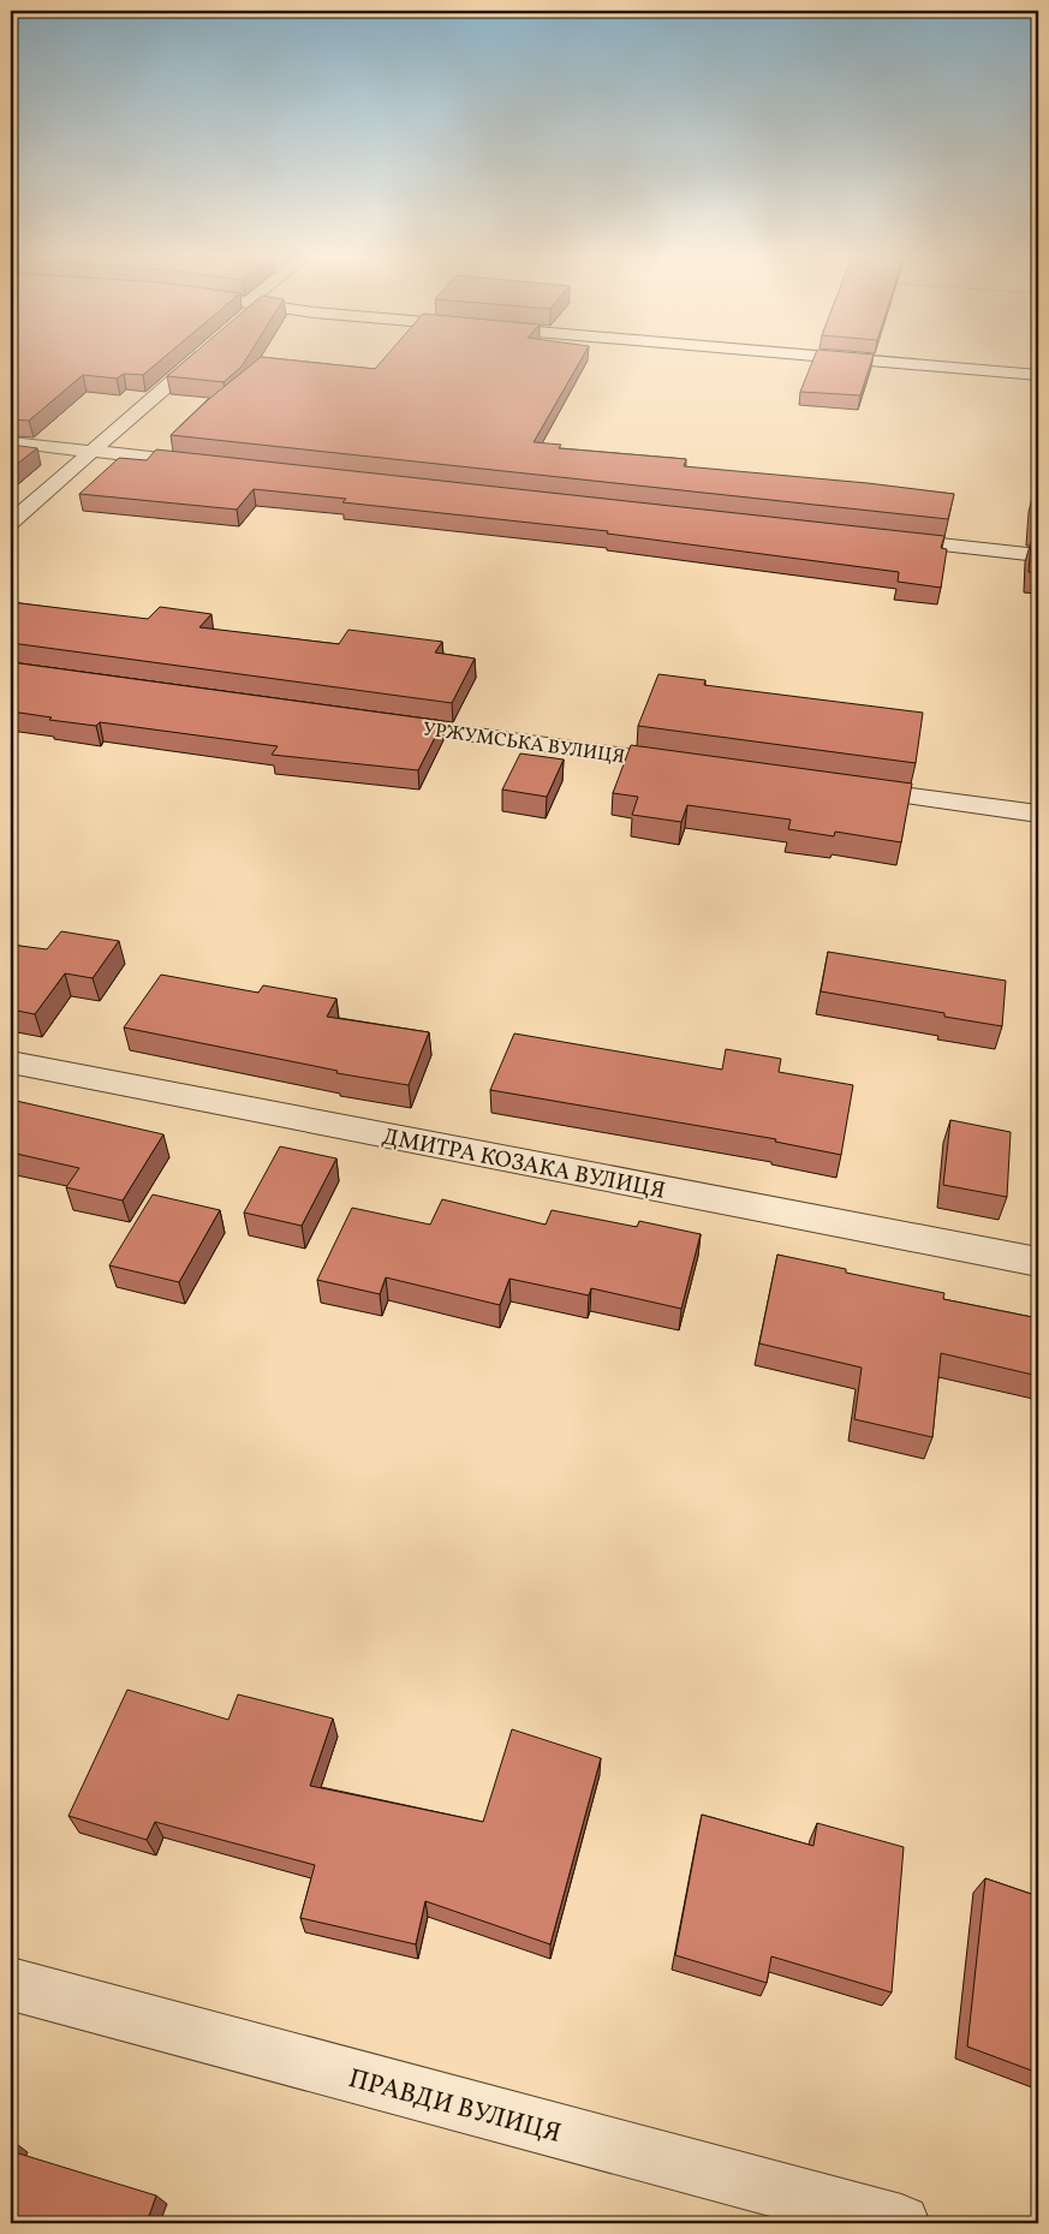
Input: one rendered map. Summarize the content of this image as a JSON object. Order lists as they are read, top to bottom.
{
  "streets": {
    "street": ["УРЖУМСЬКА ВУЛИЦЯ", "ДМИТРА КОЗАКА ВУЛИЦЯ", "ПРАВДИ ВУЛИЦЯ"]
  }
}
